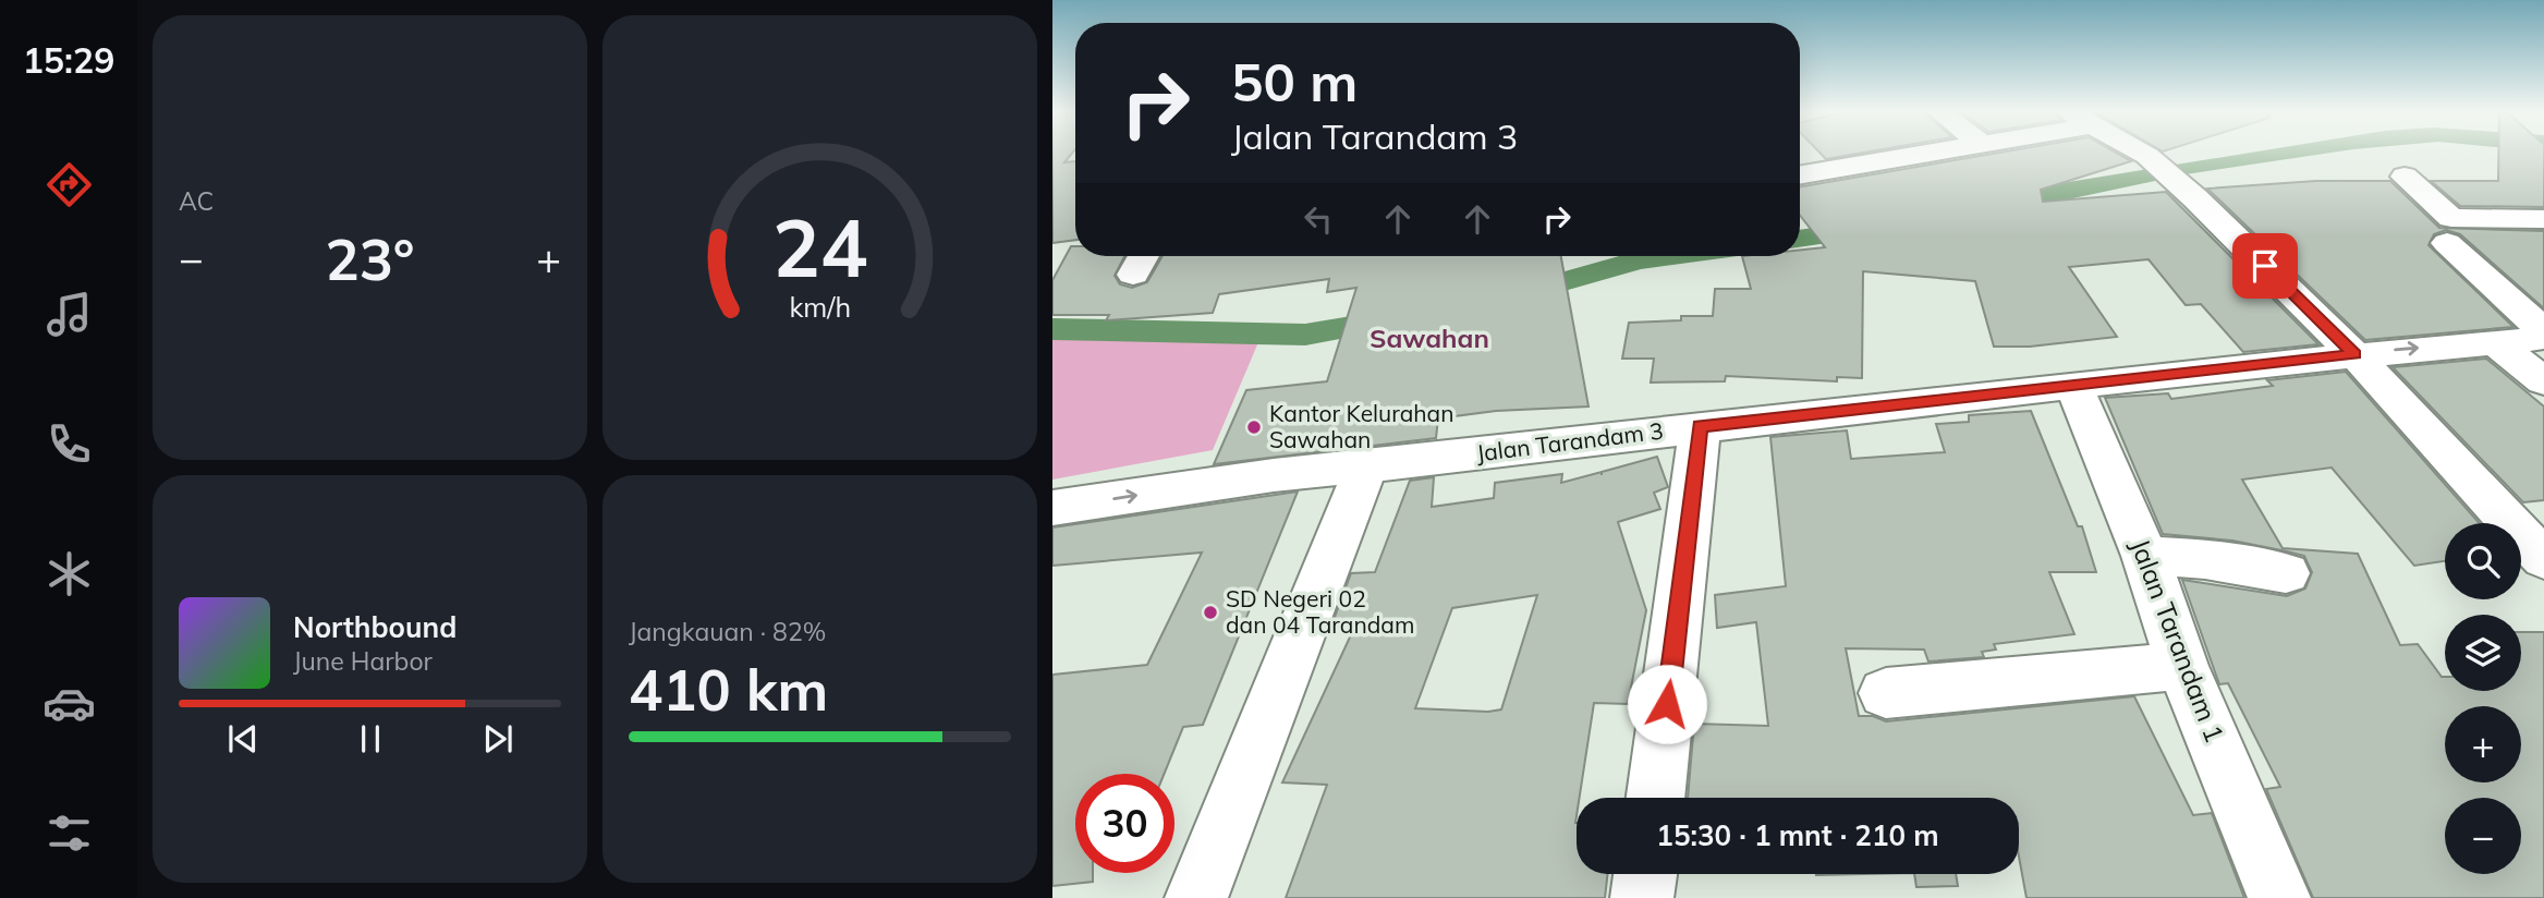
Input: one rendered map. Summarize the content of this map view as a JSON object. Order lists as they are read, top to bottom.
{
  "streets": {
    "street": ["Jalan Tarandam 3", "Jalan Tarandam 1"]
  },
  "crossings": [
    ["Jalan Tarandam 3", "Jalan Tarandam 1"]
  ],
  "districts": ["Sawahan"],
  "places": ["Kantor Kelurahan Sawahan", "SD Negeri 02 dan 04 Tarandam"],
  "page": {
    "tabs": "15:29",
    "tile": [
      "AC",
      ["Jangkauan · 82%", "410 km"]
    ],
    "turn": ["50 m", "Jalan Tarandam 3"],
    "heat": ["−", "23°", "+"],
    "map_buttons": ["+", "−"],
    "song": ["Northbound", "June Harbor"],
    "limit": "30",
    "trip": "15:30 · 1 mnt · 210 m",
    "gauge": ["24", "km/h"]
  }
}
